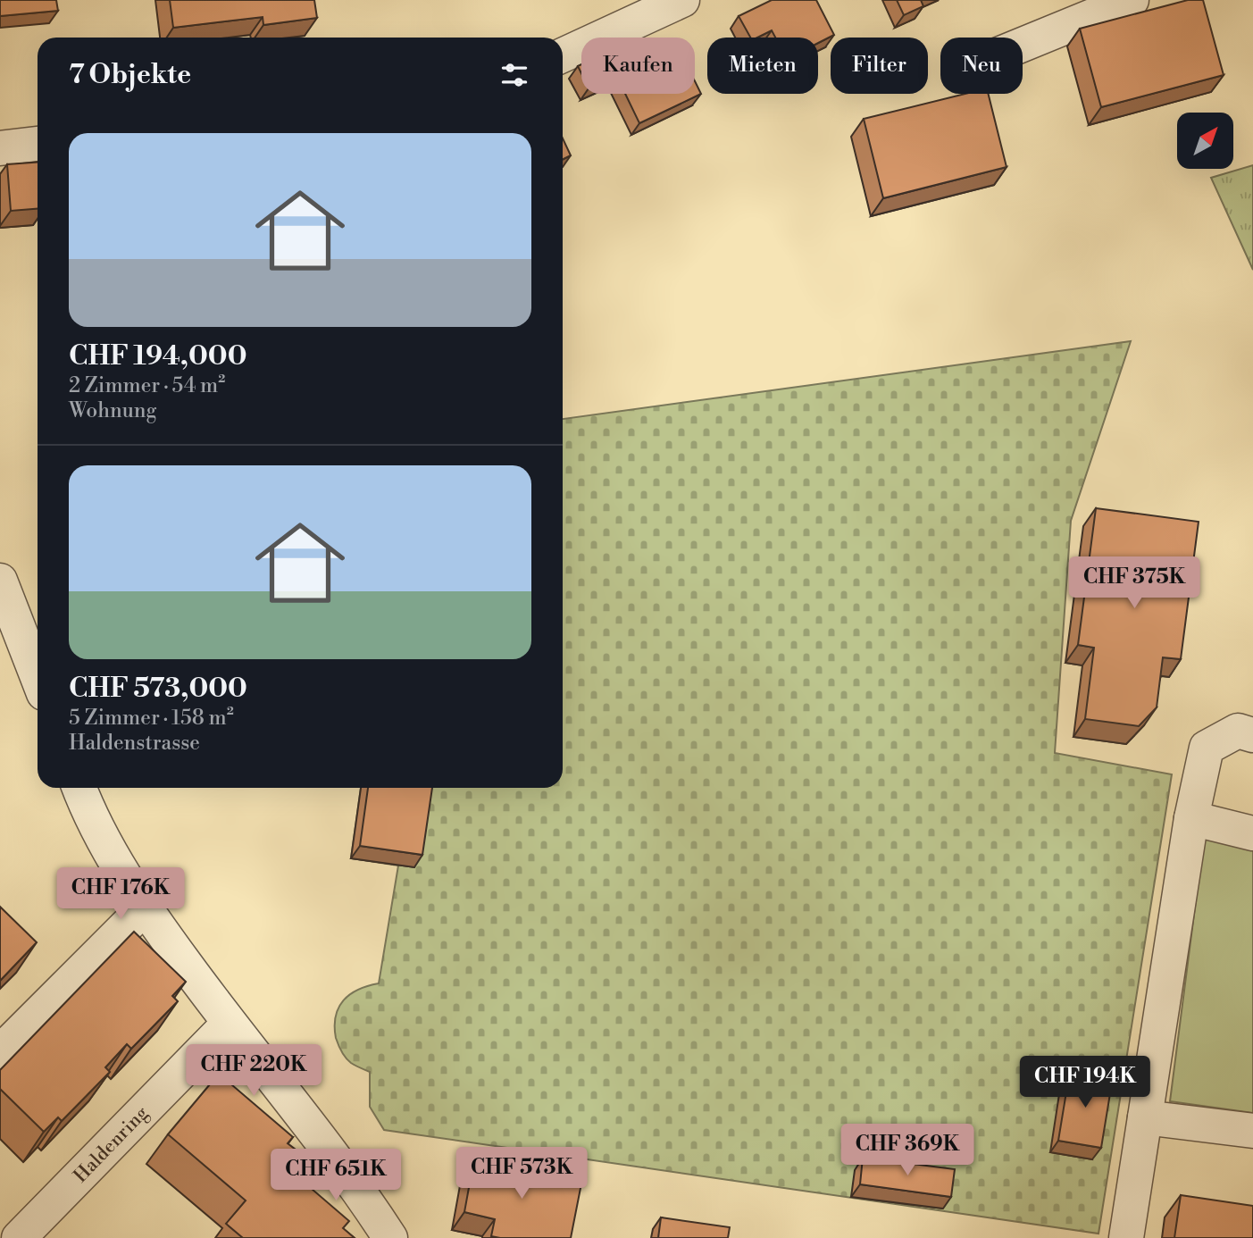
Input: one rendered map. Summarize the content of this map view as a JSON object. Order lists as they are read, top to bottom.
{
  "streets": {
    "street": ["Haldenring"]
  },
  "north": "top right",
  "page": {
    "chip": [
      "Kaufen",
      "Mieten",
      "Filter",
      "Neu"
    ],
    "heading": "7 Objekte",
    "list": [
      {
        "name": "CHF 194,000",
        "note": "2 Zimmer · 54 m² · Wohnung"
      },
      {
        "name": "CHF 573,000",
        "note": "5 Zimmer · 158 m² · Haldenstrasse"
      }
    ],
    "price": [
      "CHF 375K",
      "CHF 176K",
      "CHF 220K",
      "CHF 194K",
      "CHF 369K",
      "CHF 573K",
      "CHF 651K"
    ]
  }
}
